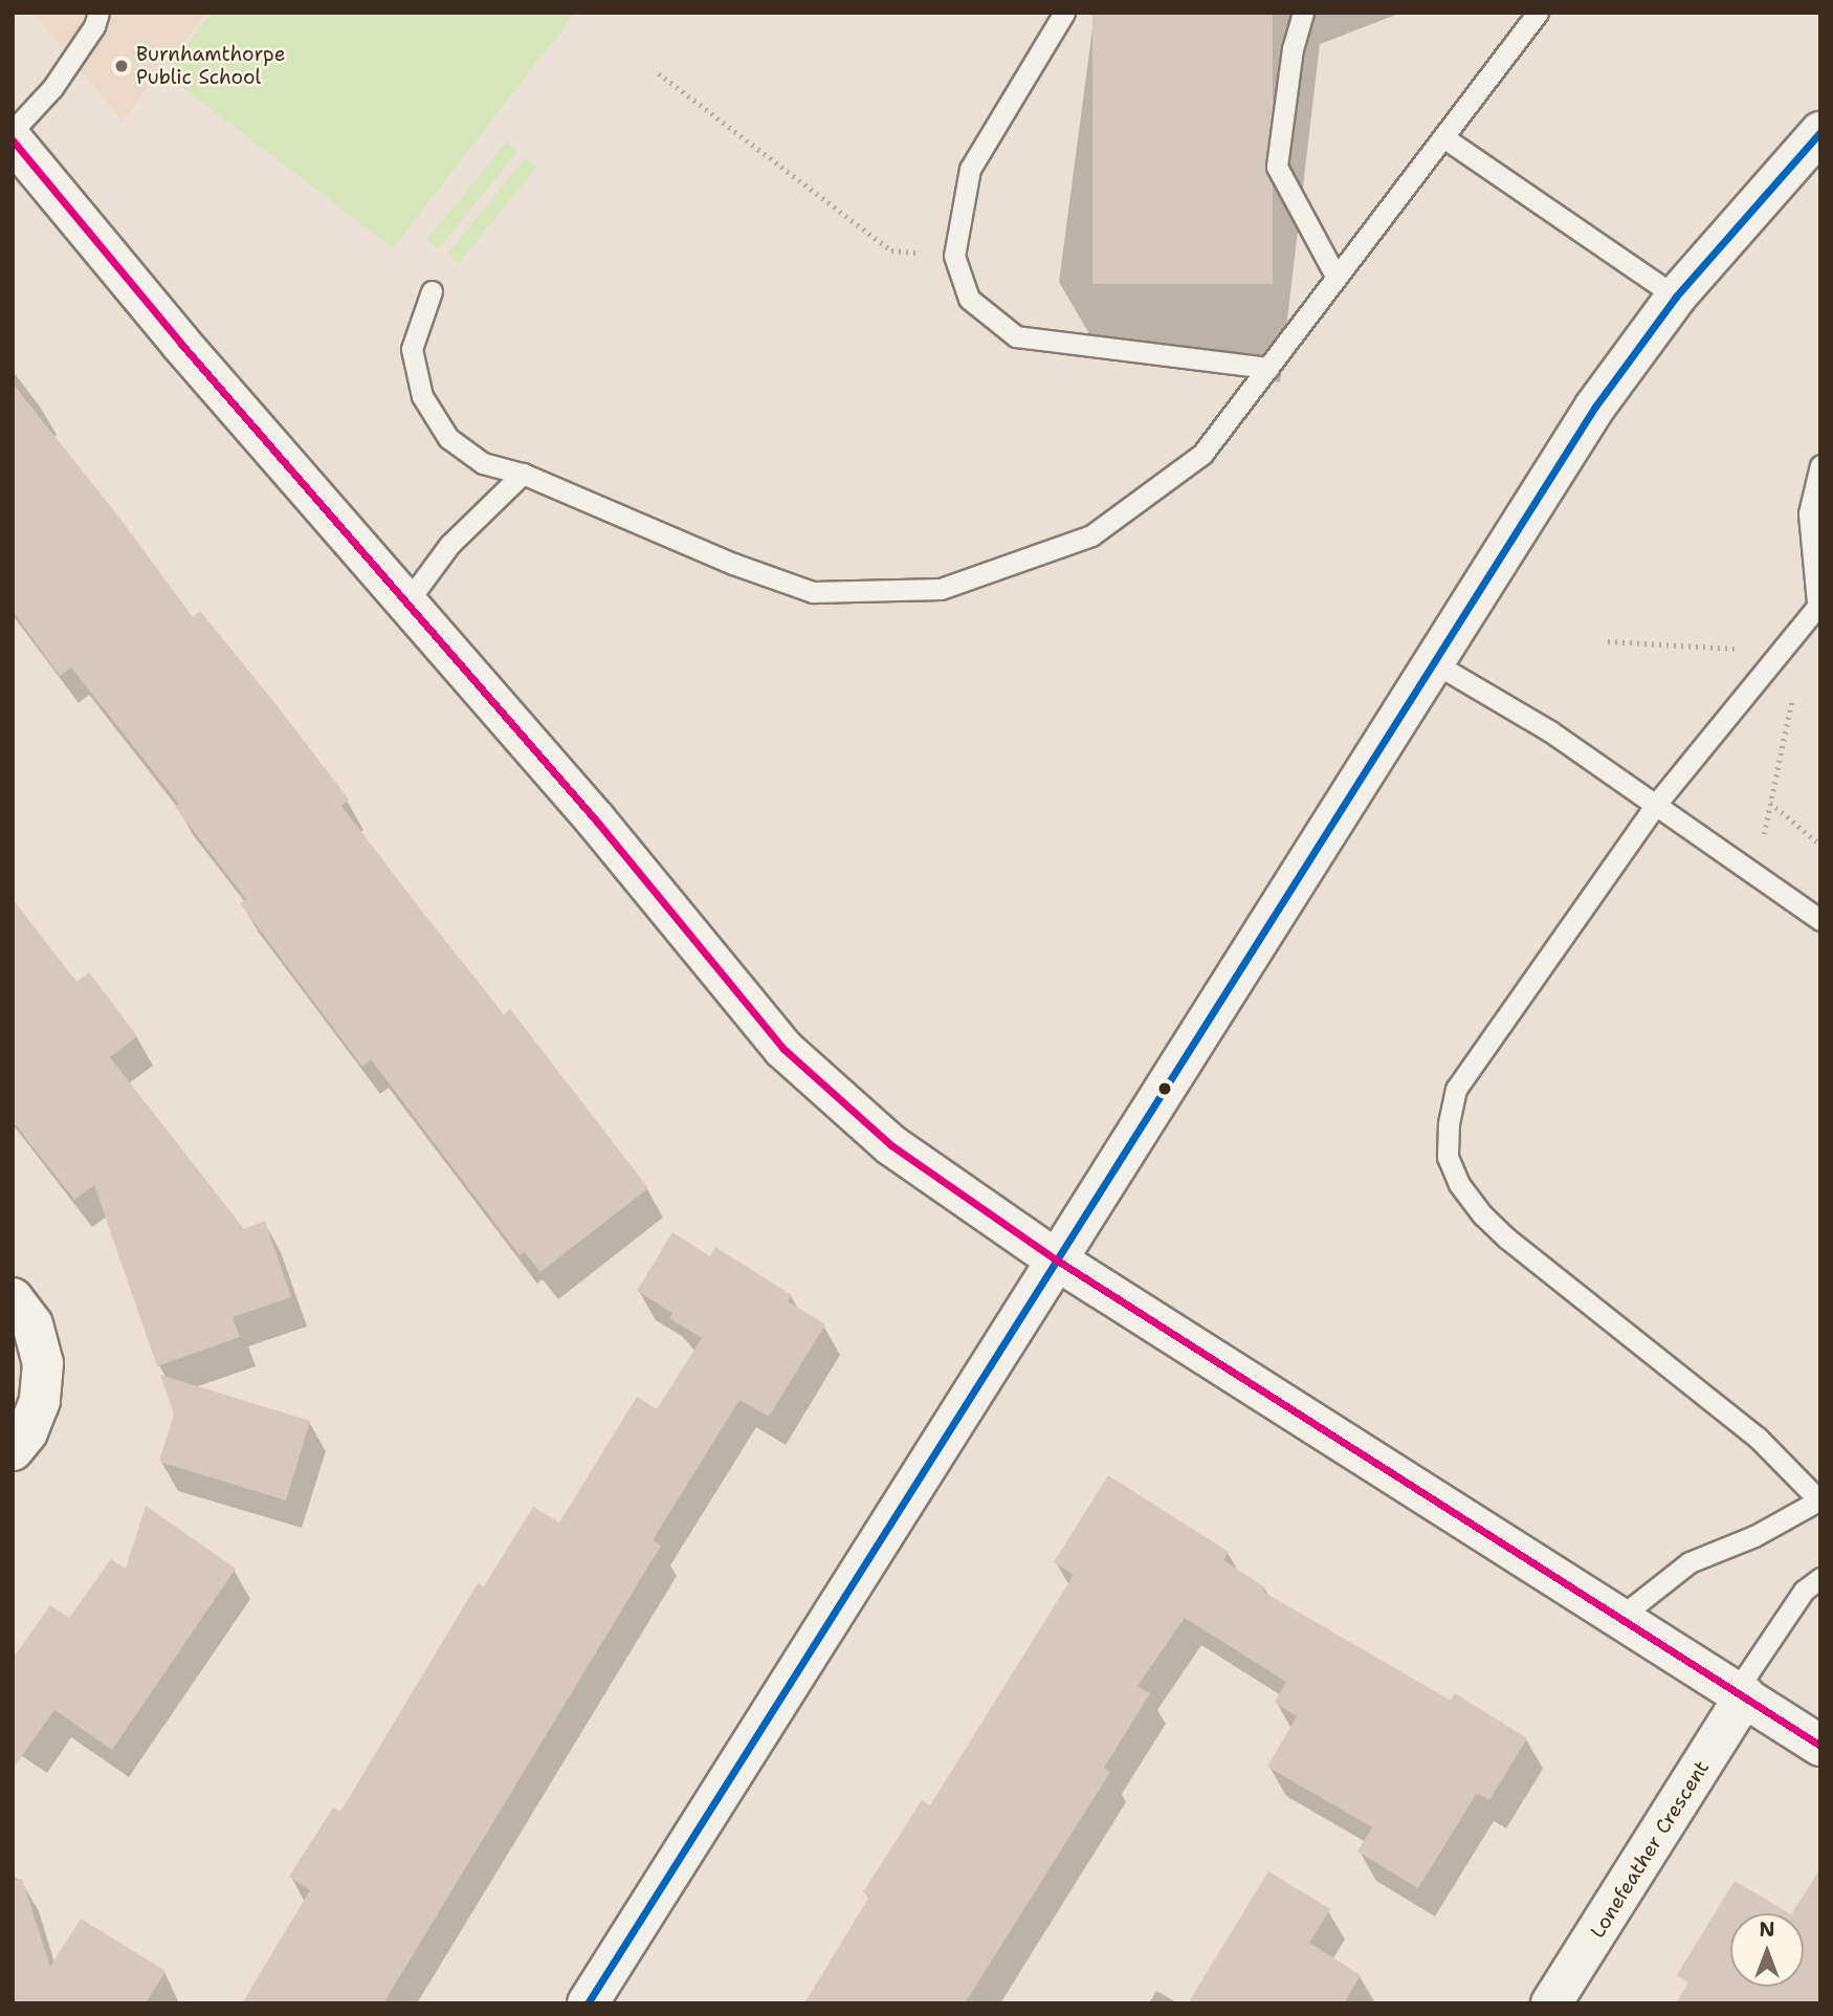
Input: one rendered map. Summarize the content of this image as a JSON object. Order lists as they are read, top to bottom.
{
  "streets": {
    "street": ["Lonefeather Crescent"]
  },
  "places": ["Burnhamthorpe Public School"],
  "north": "top"
}
